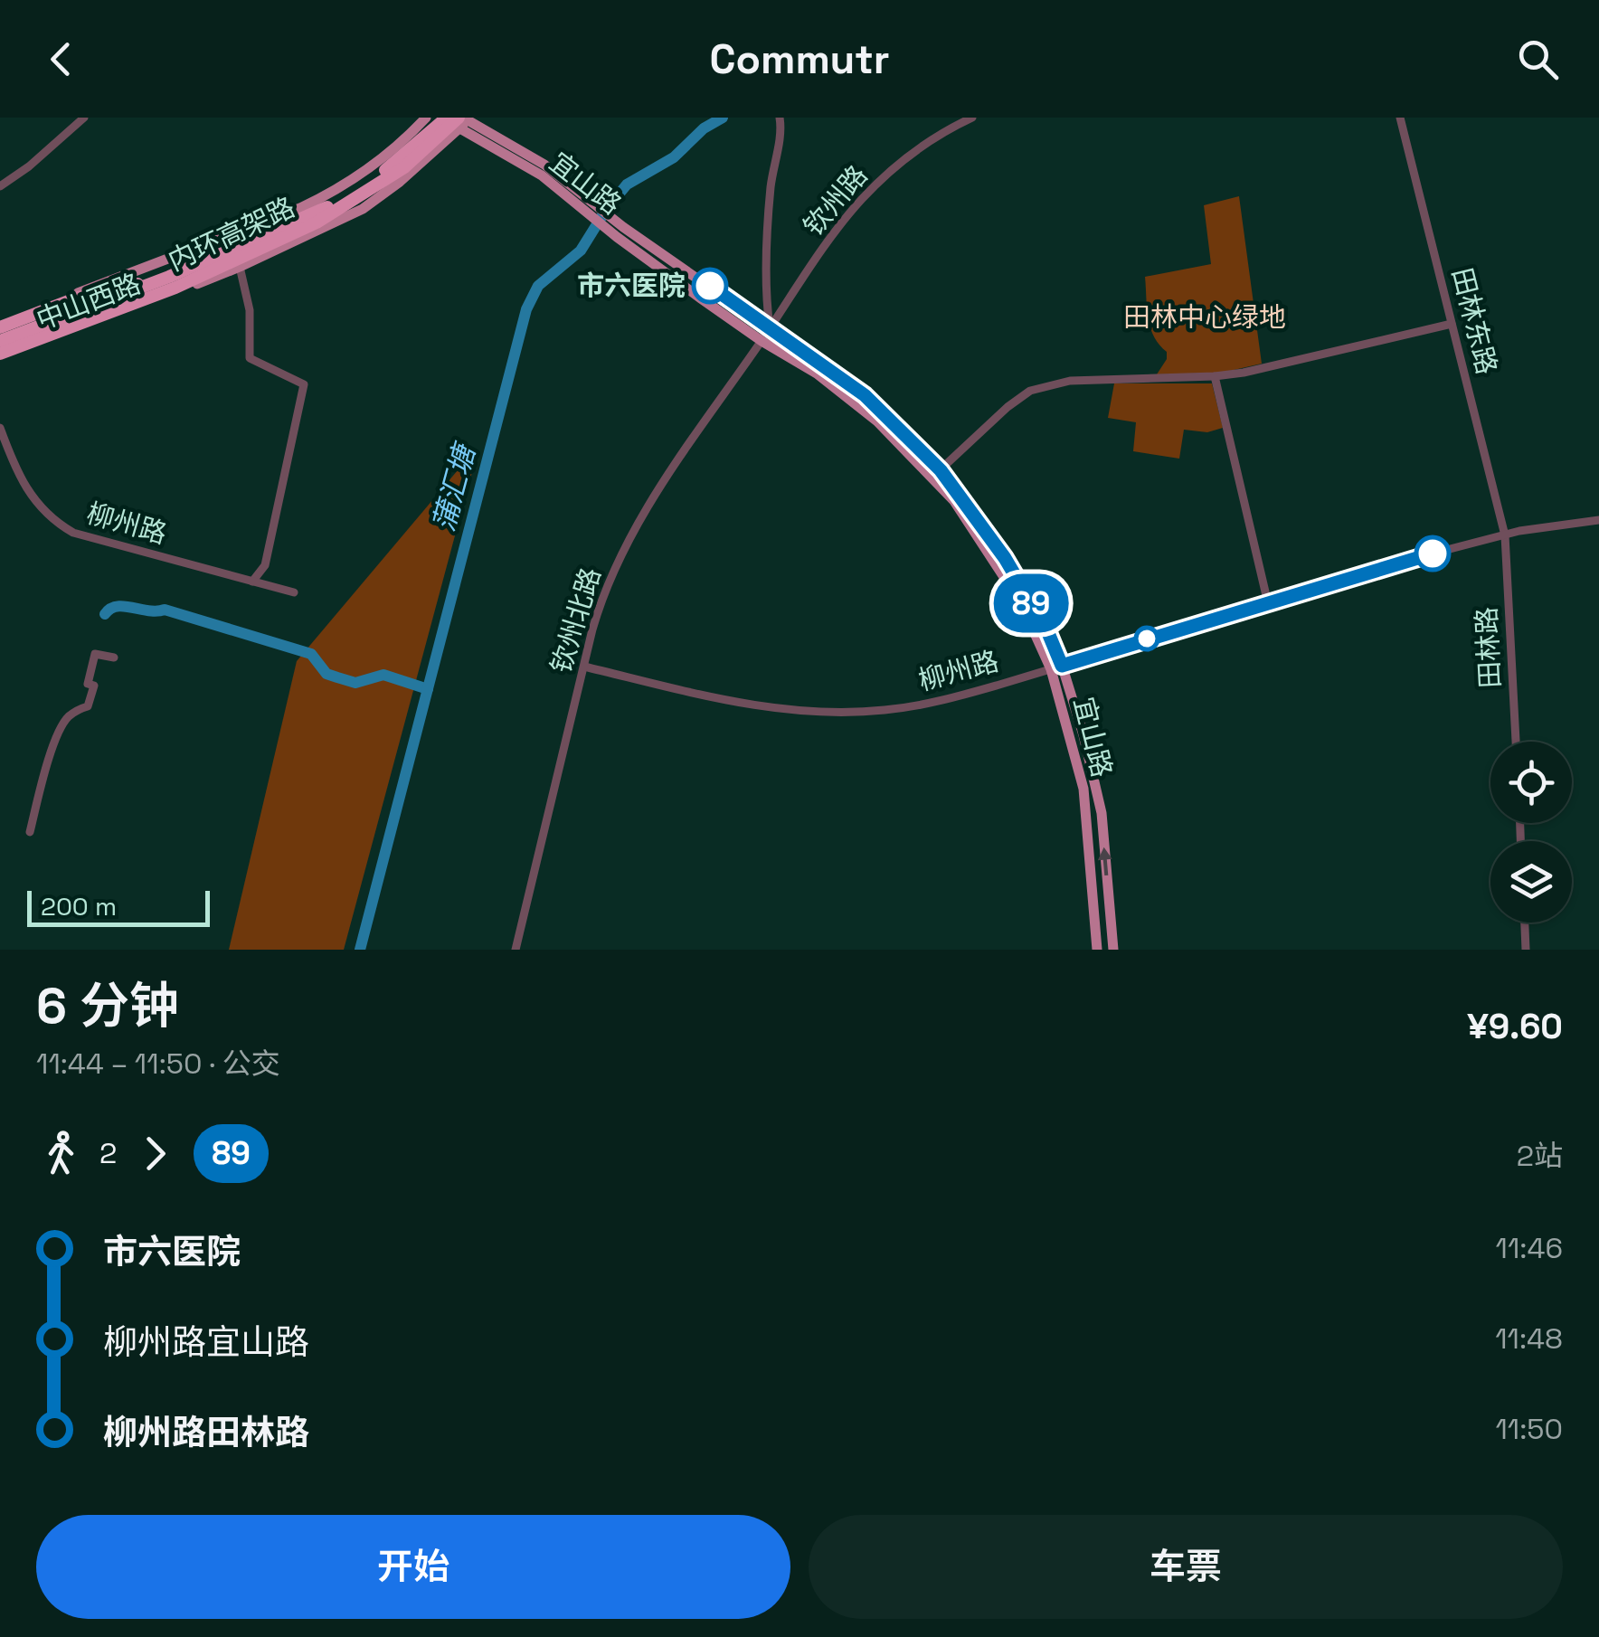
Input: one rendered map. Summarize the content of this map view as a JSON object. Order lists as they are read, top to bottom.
{
  "streets": {
    "highway": ["内环高架路"],
    "main road": ["宜山路", "中山西路"],
    "street": [
      "钦州路",
      "田林东路",
      "柳州路",
      "钦州北路",
      "田林路"
    ]
  },
  "crossings": [
    ["宜山路", "钦州路"],
    ["宜山路", "内环高架路"],
    ["宜山路", "中山西路"],
    ["宜山路", "柳州路"],
    ["宜山路", "钦州北路"],
    ["钦州路", "钦州北路"],
    ["内环高架路", "中山西路"],
    ["田林东路", "柳州路"],
    ["田林东路", "田林路"],
    ["柳州路", "钦州北路"],
    ["柳州路", "田林路"]
  ],
  "water": ["蒲汇塘"],
  "parks": ["田林中心绿地"],
  "places": ["市六医院"],
  "lines": ["bus line 89"],
  "scale_bar": "200 m",
  "page": {
    "header": "Commutr",
    "on_map": "89",
    "scale": "200 m",
    "heading": ["6 分钟", "11:44 – 11:50 · 公交", "¥9.60"],
    "legs": ["2", "89", "2站"],
    "list": [
      {
        "name": "市六医院",
        "value": "11:46"
      },
      {
        "name": "柳州路宜山路",
        "value": "11:48"
      },
      {
        "name": "柳州路田林路",
        "value": "11:50"
      }
    ],
    "buttons": ["开始", "车票"]
  }
}
